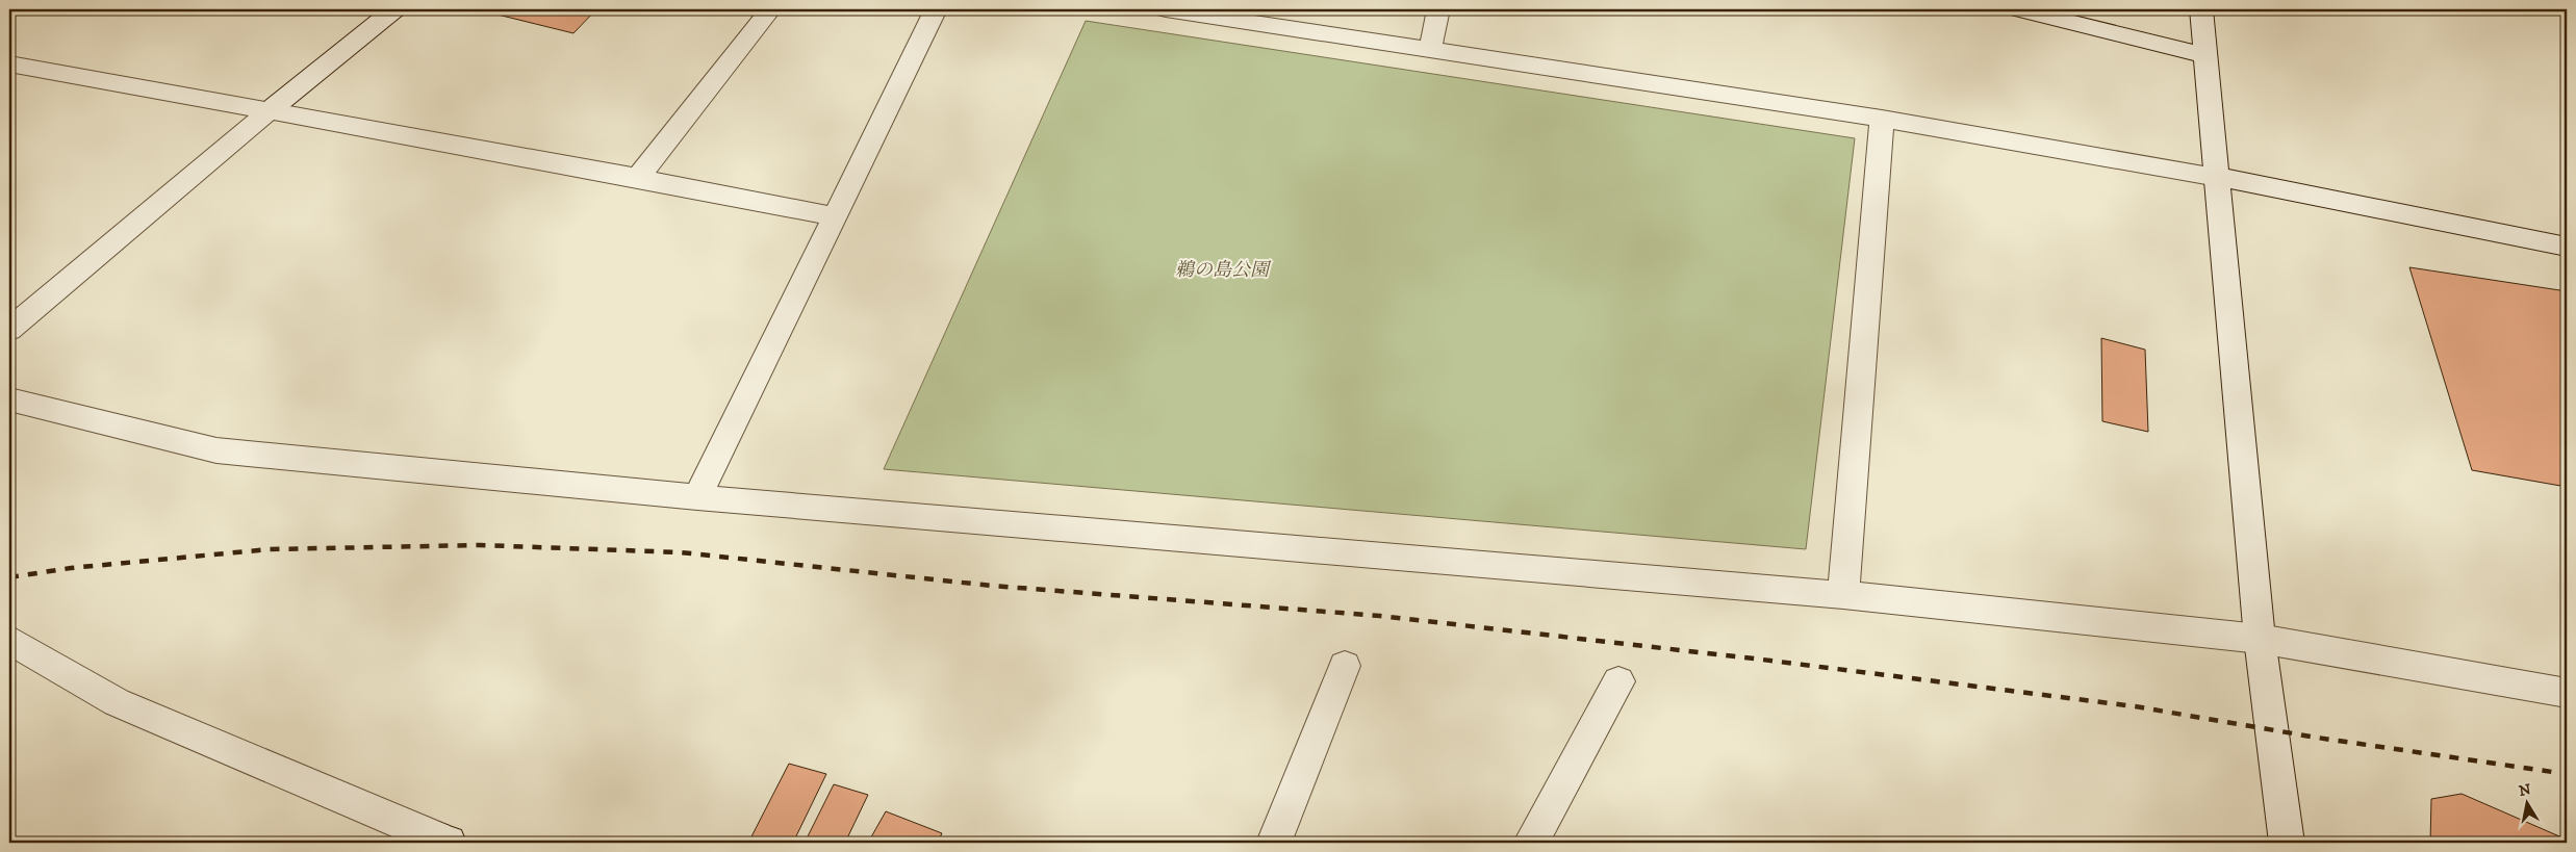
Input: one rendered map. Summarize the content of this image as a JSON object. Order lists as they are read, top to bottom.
{
  "parks": ["鵜の島公園"],
  "north": "top"
}
